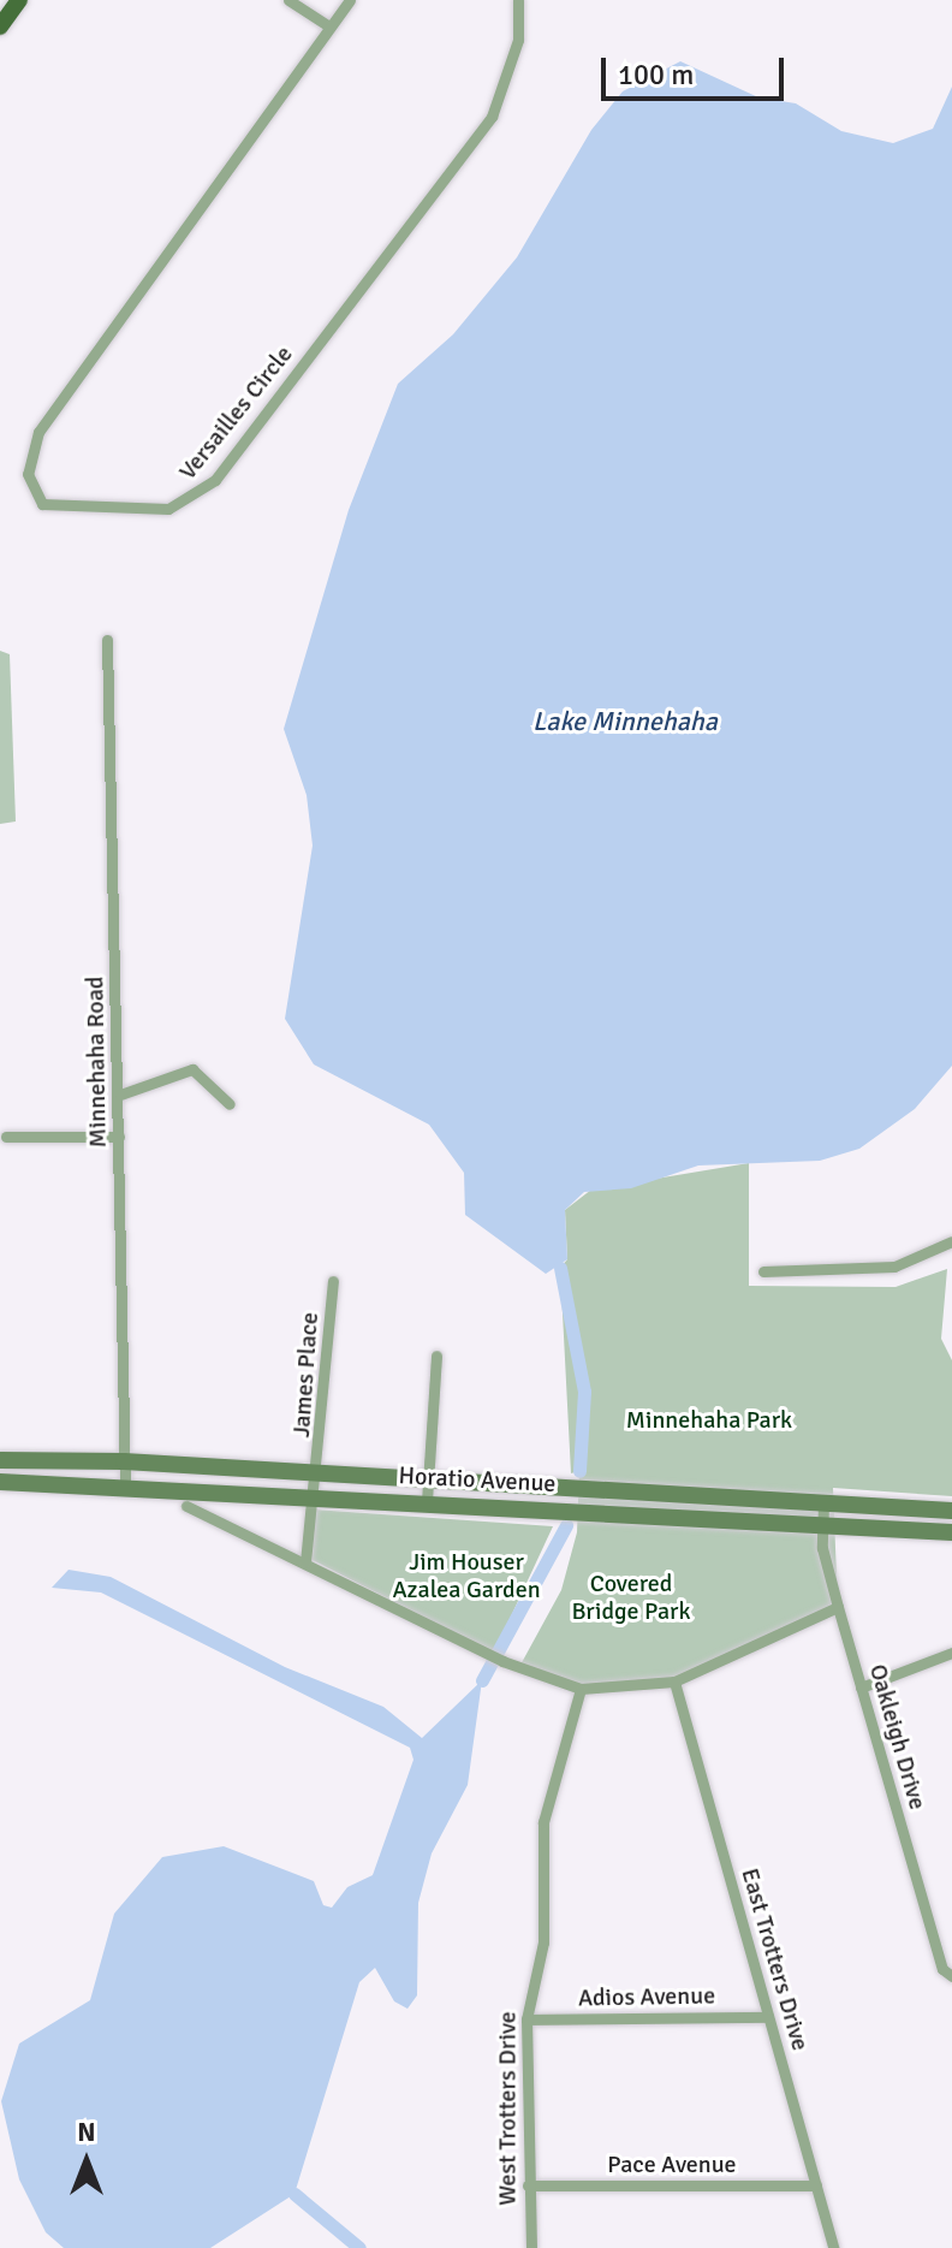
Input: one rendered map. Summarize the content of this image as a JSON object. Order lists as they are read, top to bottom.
{
  "streets": {
    "main road": ["Horatio Avenue"],
    "street": [
      "Versailles Circle",
      "Minnehaha Road",
      "James Place",
      "Oakleigh Drive",
      "East Trotters Drive",
      "Adios Avenue",
      "West Trotters Drive",
      "Pace Avenue"
    ]
  },
  "crossings": [
    ["Minnehaha Road", "Horatio Avenue"],
    ["James Place", "Horatio Avenue"],
    ["Horatio Avenue", "Oakleigh Drive"],
    ["East Trotters Drive", "Adios Avenue"],
    ["East Trotters Drive", "Pace Avenue"],
    ["Adios Avenue", "West Trotters Drive"],
    ["West Trotters Drive", "Pace Avenue"]
  ],
  "water": ["Lake Minnehaha"],
  "parks": ["Minnehaha Park", "Jim Houser Azalea Garden", "Covered Bridge Park"],
  "scale_bar": "100 m",
  "north": "top"
}
